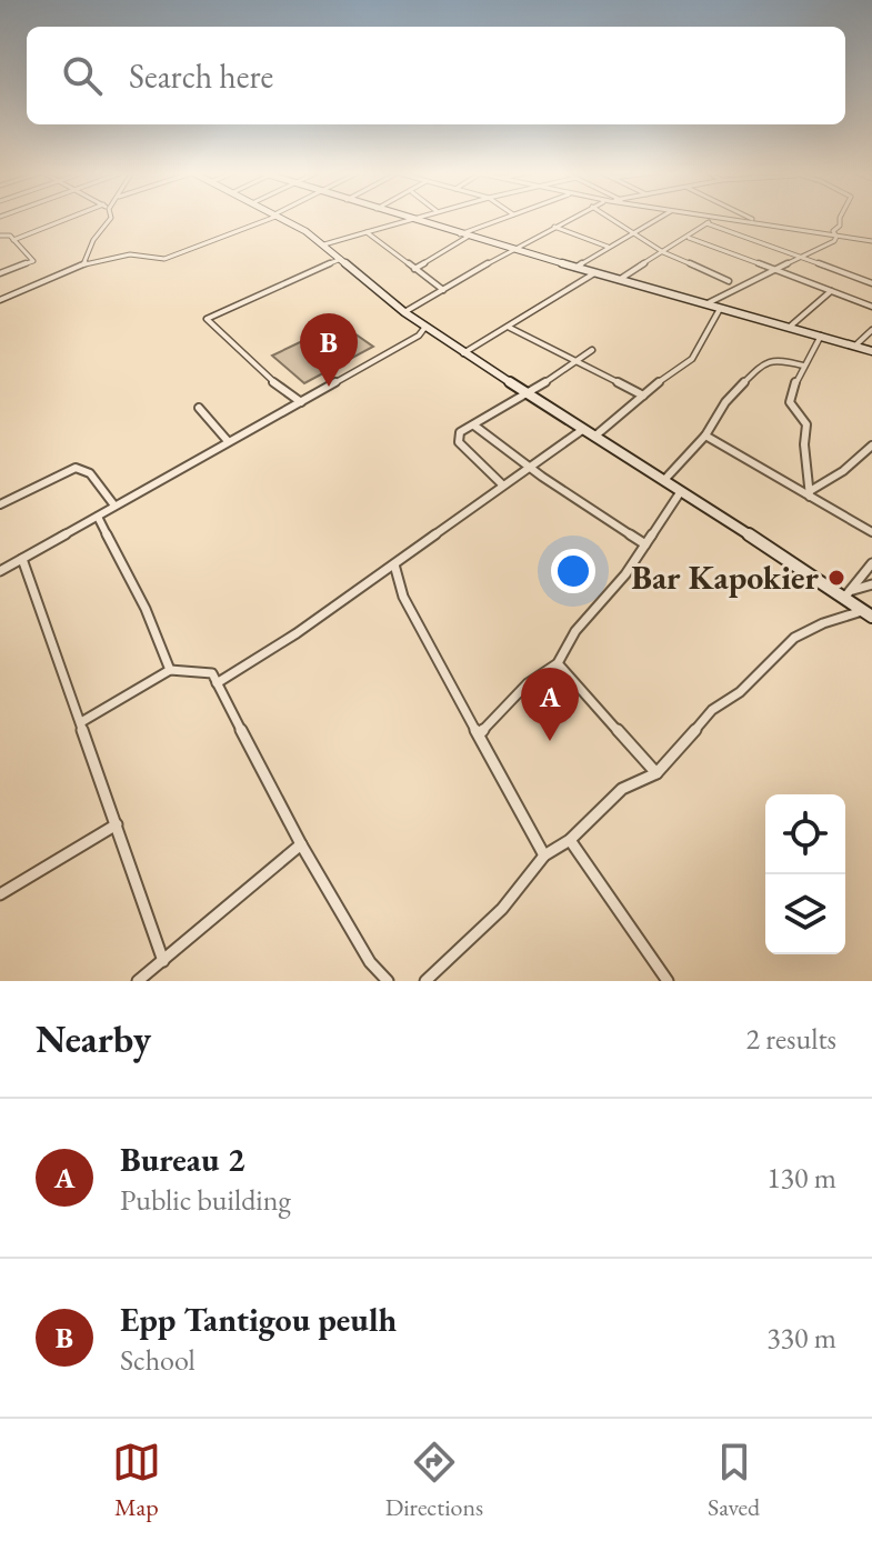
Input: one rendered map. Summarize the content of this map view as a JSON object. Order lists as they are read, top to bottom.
{
  "places": ["Bar Kapokier"],
  "page": {
    "search": "Search here",
    "pins": ["B", "A"],
    "heading": ["Nearby", "2 results"],
    "list": [
      {
        "mark": "A",
        "name": "Bureau 2",
        "note": "Public building",
        "value": "130 m"
      },
      {
        "mark": "B",
        "name": "Epp Tantigou peulh",
        "note": "School",
        "value": "330 m"
      }
    ],
    "nav": ["Map", "Directions", "Saved"]
  }
}
